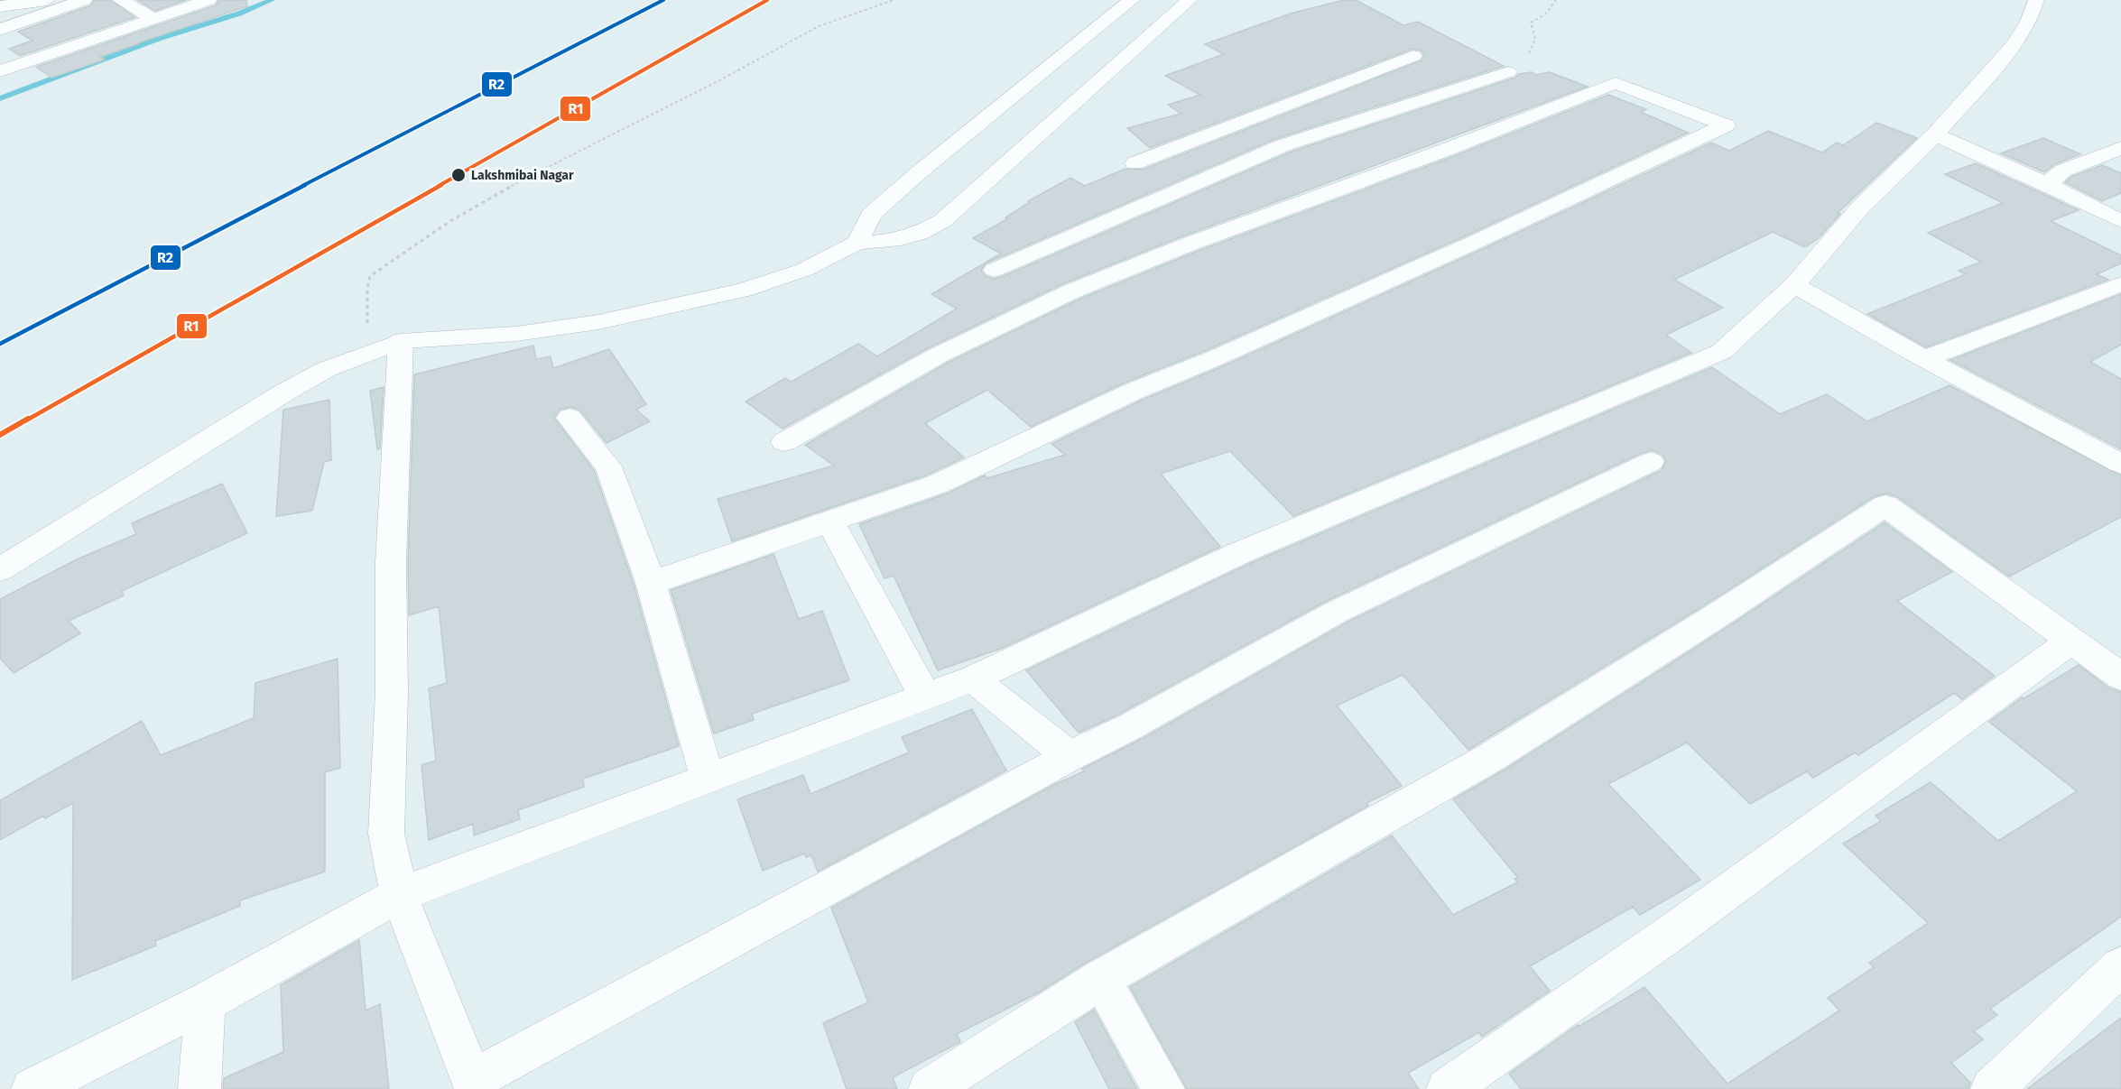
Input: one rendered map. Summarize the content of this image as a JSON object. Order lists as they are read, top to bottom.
{
  "places": ["Lakshmibai Nagar"],
  "lines": ["transit line R1", "transit line R2"]
}
